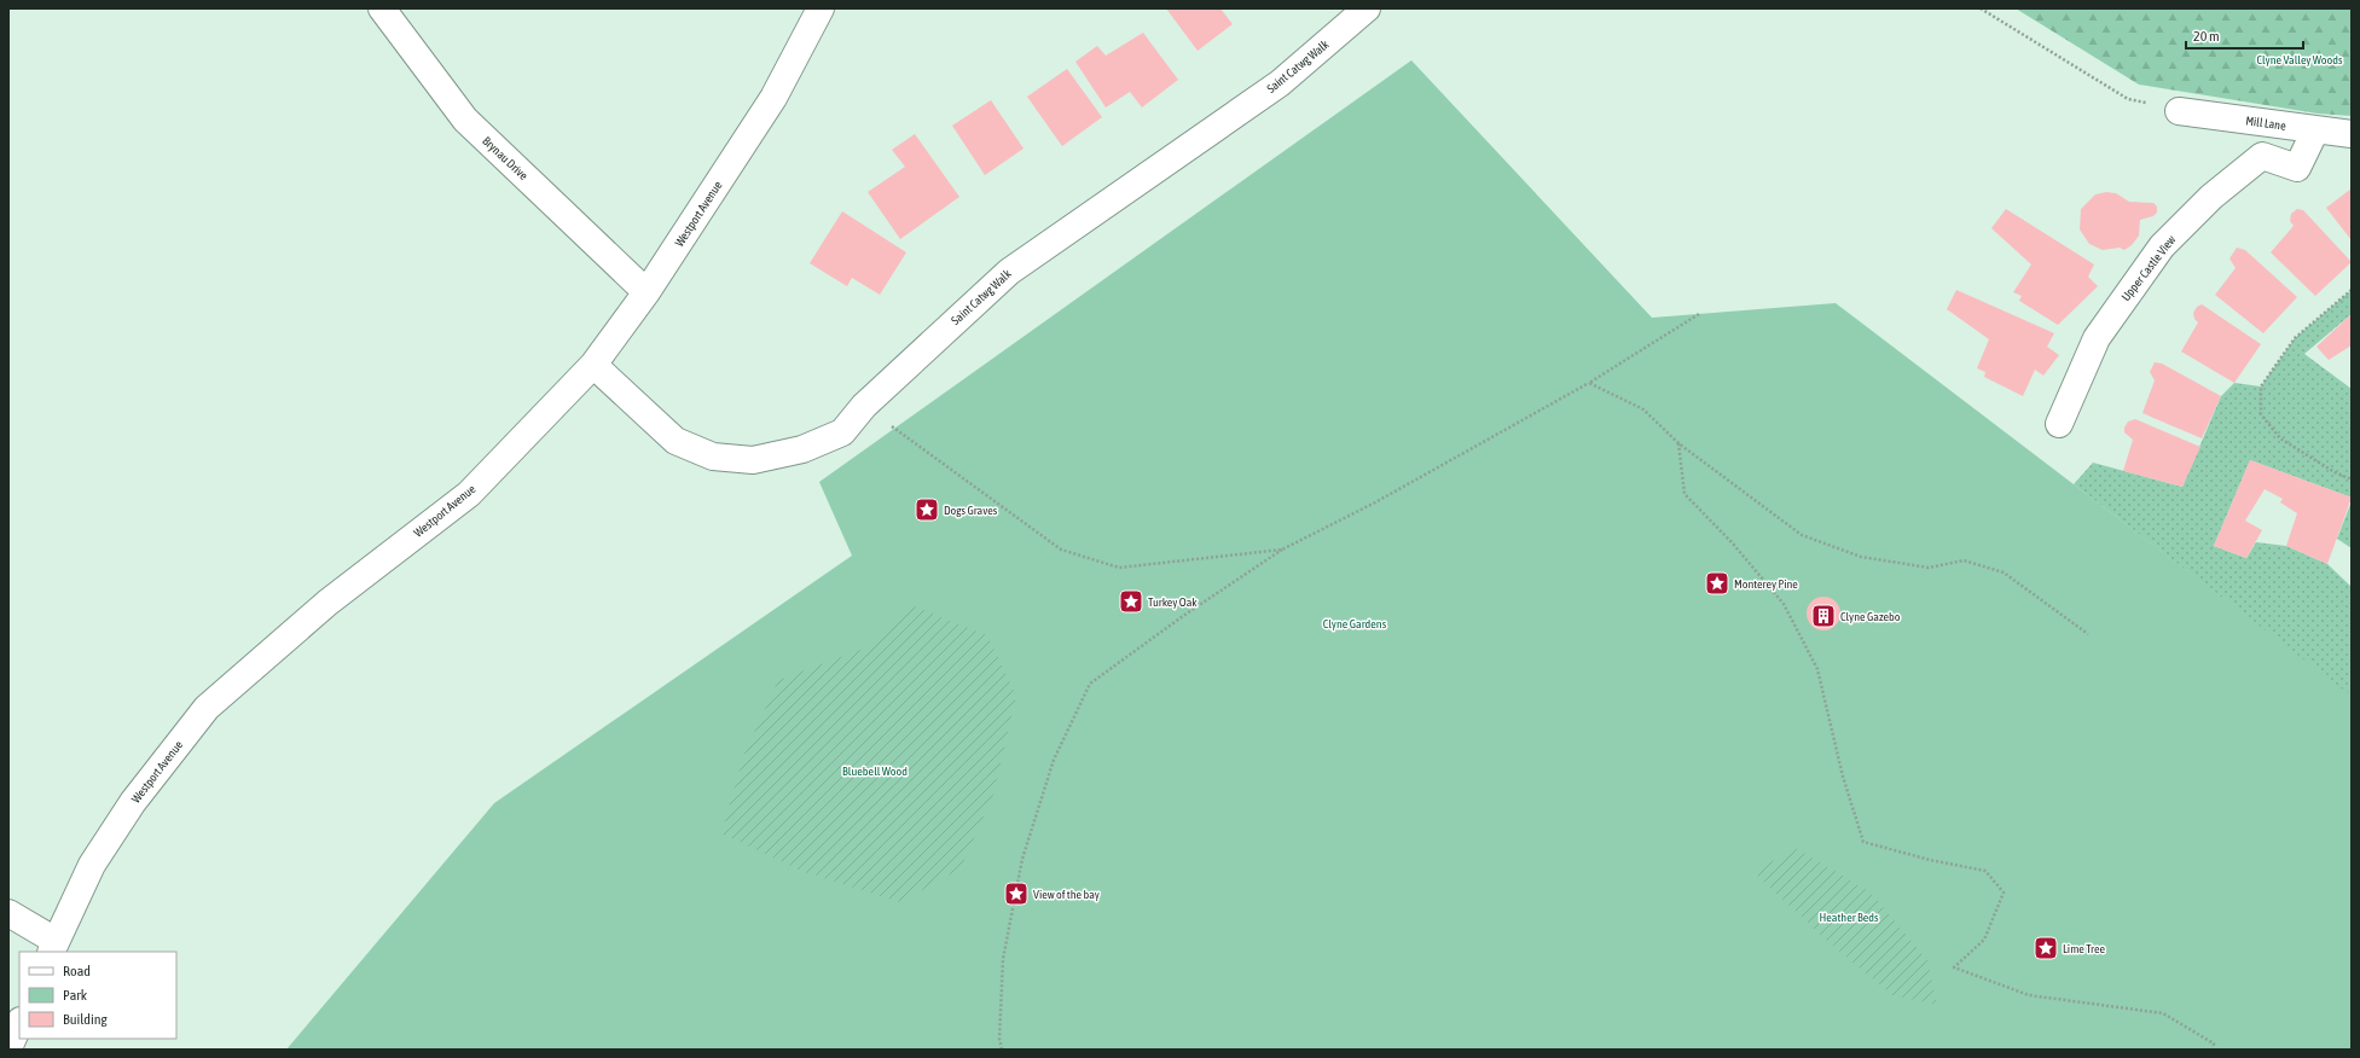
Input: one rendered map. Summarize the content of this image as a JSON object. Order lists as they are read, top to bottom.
{
  "streets": {
    "street": [
      "Saint Catwg Walk",
      "Mill Lane",
      "Brynau Drive",
      "Westport Avenue",
      "Upper Castle View"
    ]
  },
  "crossings": [
    ["Saint Catwg Walk", "Westport Avenue"],
    ["Mill Lane", "Upper Castle View"],
    ["Brynau Drive", "Westport Avenue"]
  ],
  "parks": [
    "Clyne Valley Woods",
    "Clyne Gardens",
    "Bluebell Wood",
    "Heather Beds"
  ],
  "places": {
    "place": [
      "Dogs Graves",
      "Monterey Pine",
      "Turkey Oak",
      "View of the bay",
      "Lime Tree"
    ],
    "building": ["Clyne Gazebo"]
  },
  "legend": ["Road", "Park", "Building"],
  "scale_bar": "20 m"
}
